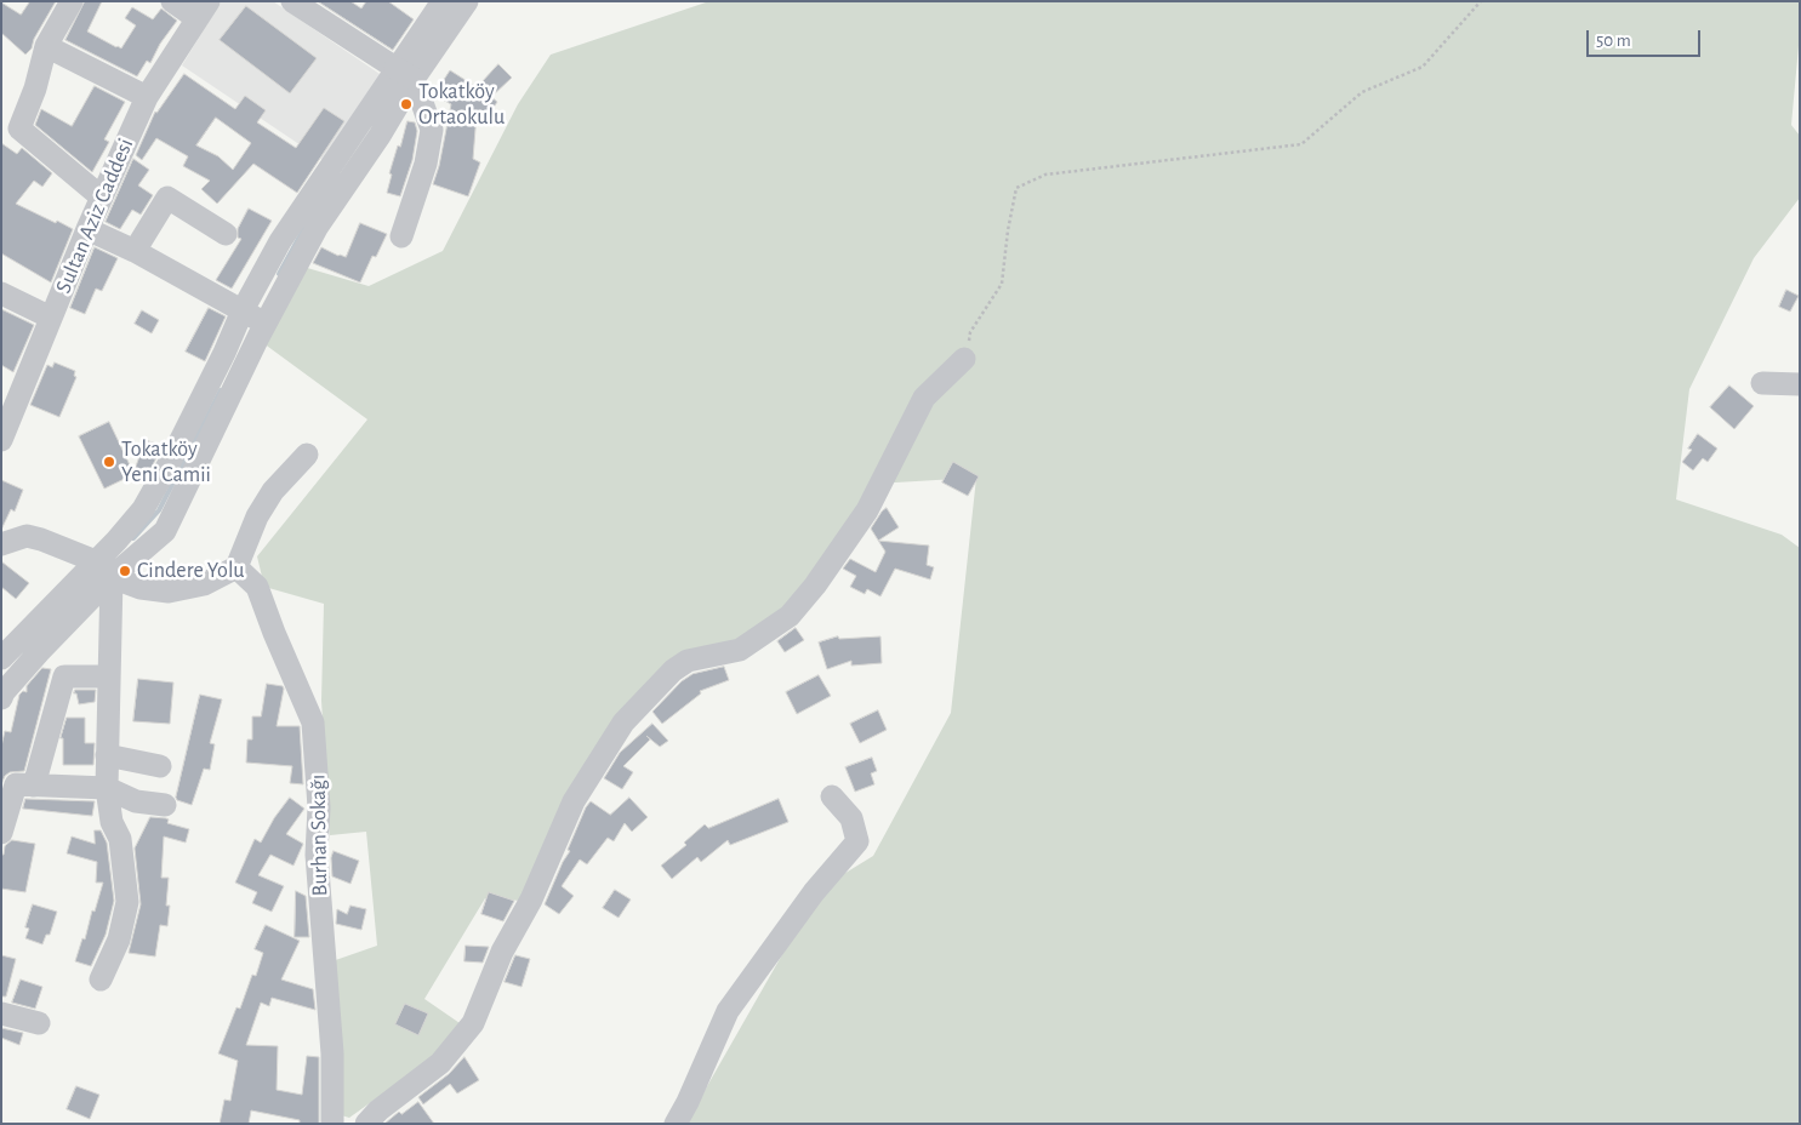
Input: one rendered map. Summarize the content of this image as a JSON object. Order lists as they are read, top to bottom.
{
  "streets": {
    "street": ["Sultan Aziz Caddesi", "Burhan Sokağı"]
  },
  "places": ["Tokatköy Ortaokulu", "Tokatköy Yeni Camii", "Cindere Yolu"],
  "scale_bar": "50 m"
}
